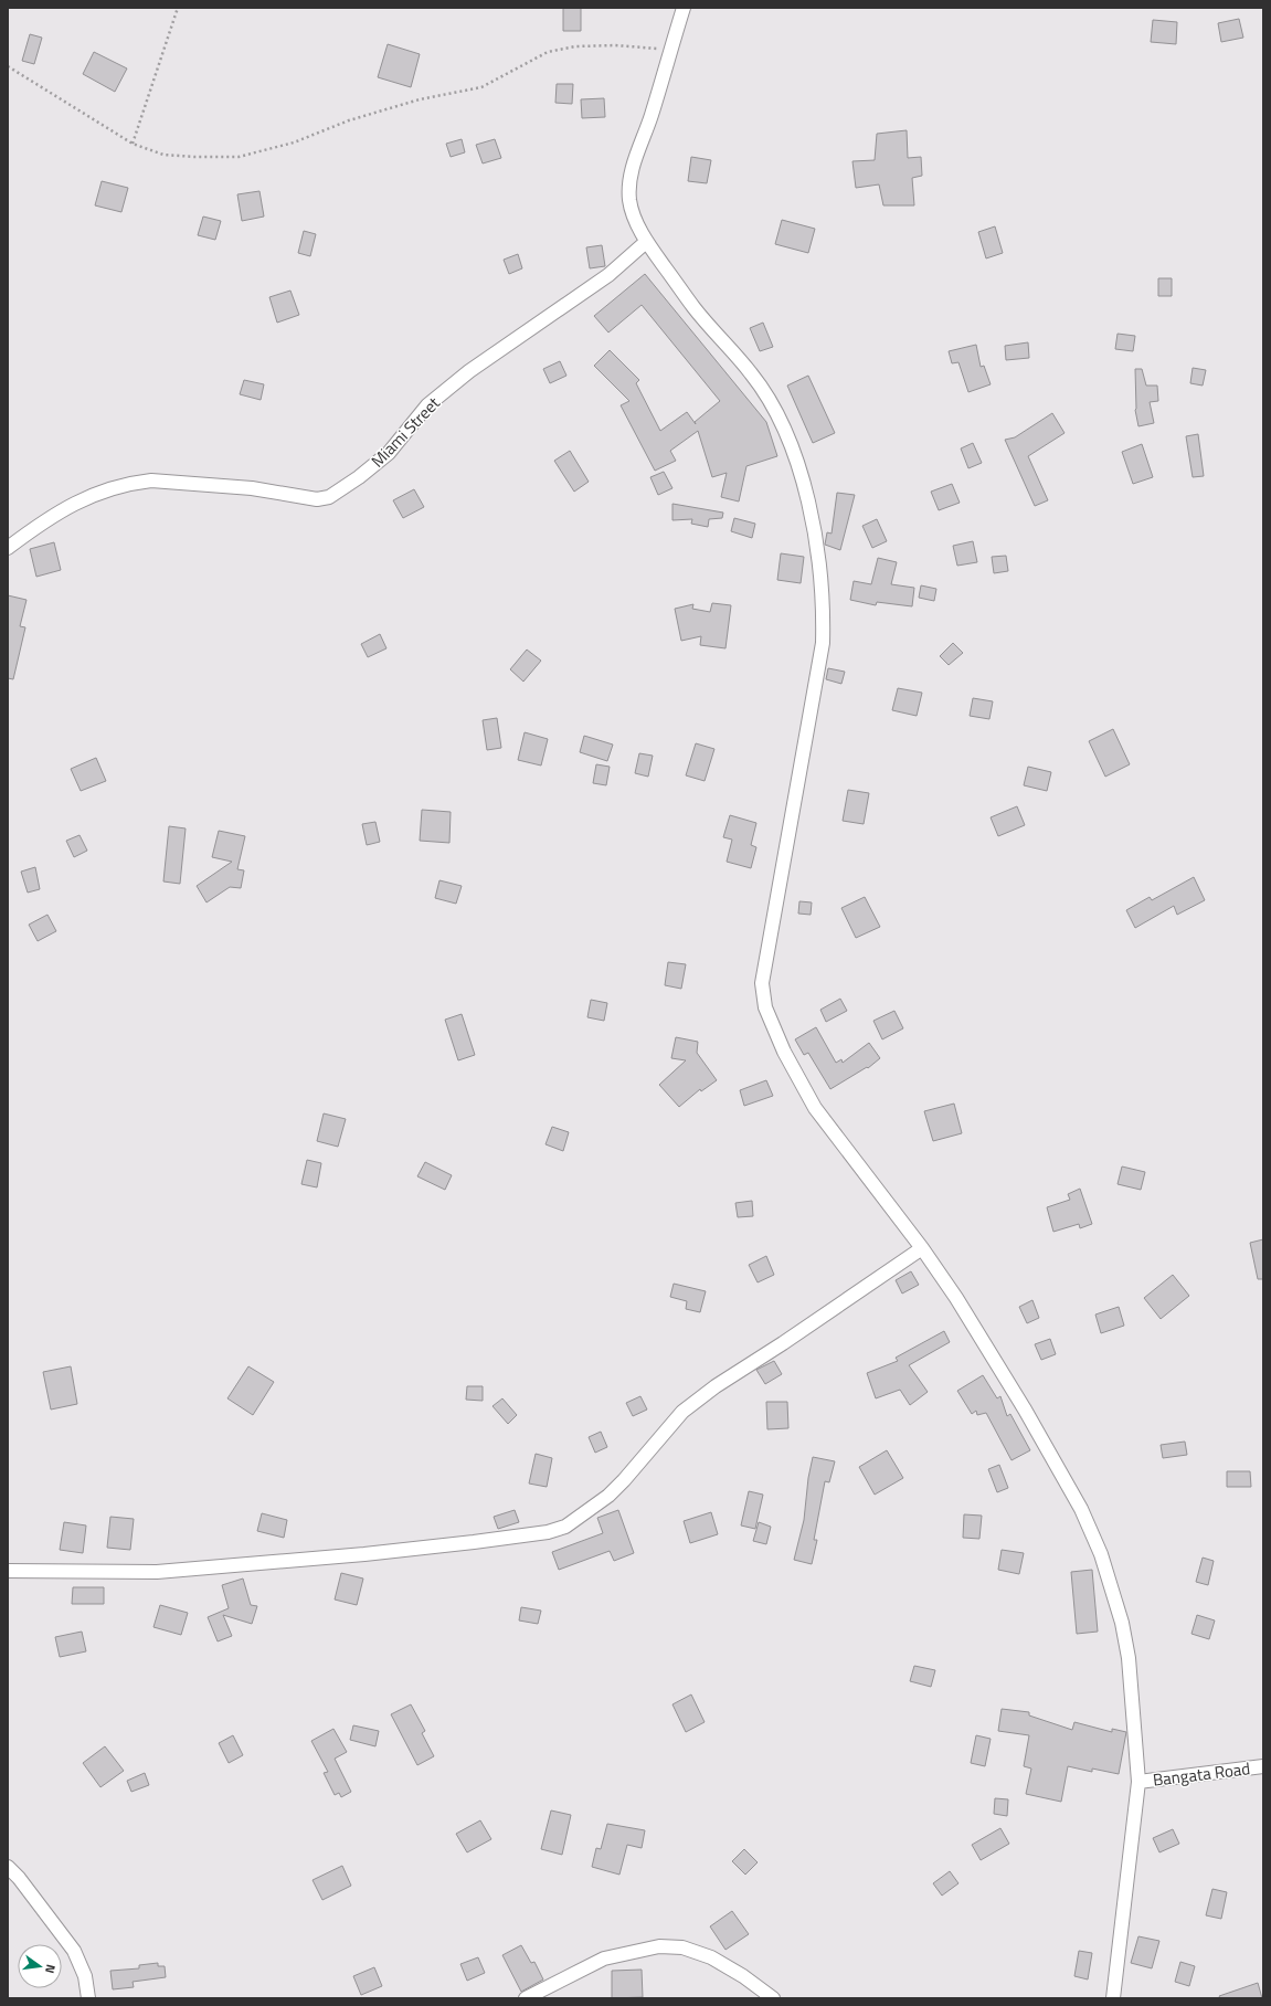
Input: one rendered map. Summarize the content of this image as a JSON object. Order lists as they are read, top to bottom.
{
  "streets": {
    "street": ["Miami Street", "Bangata Road"]
  },
  "north": "right"
}
